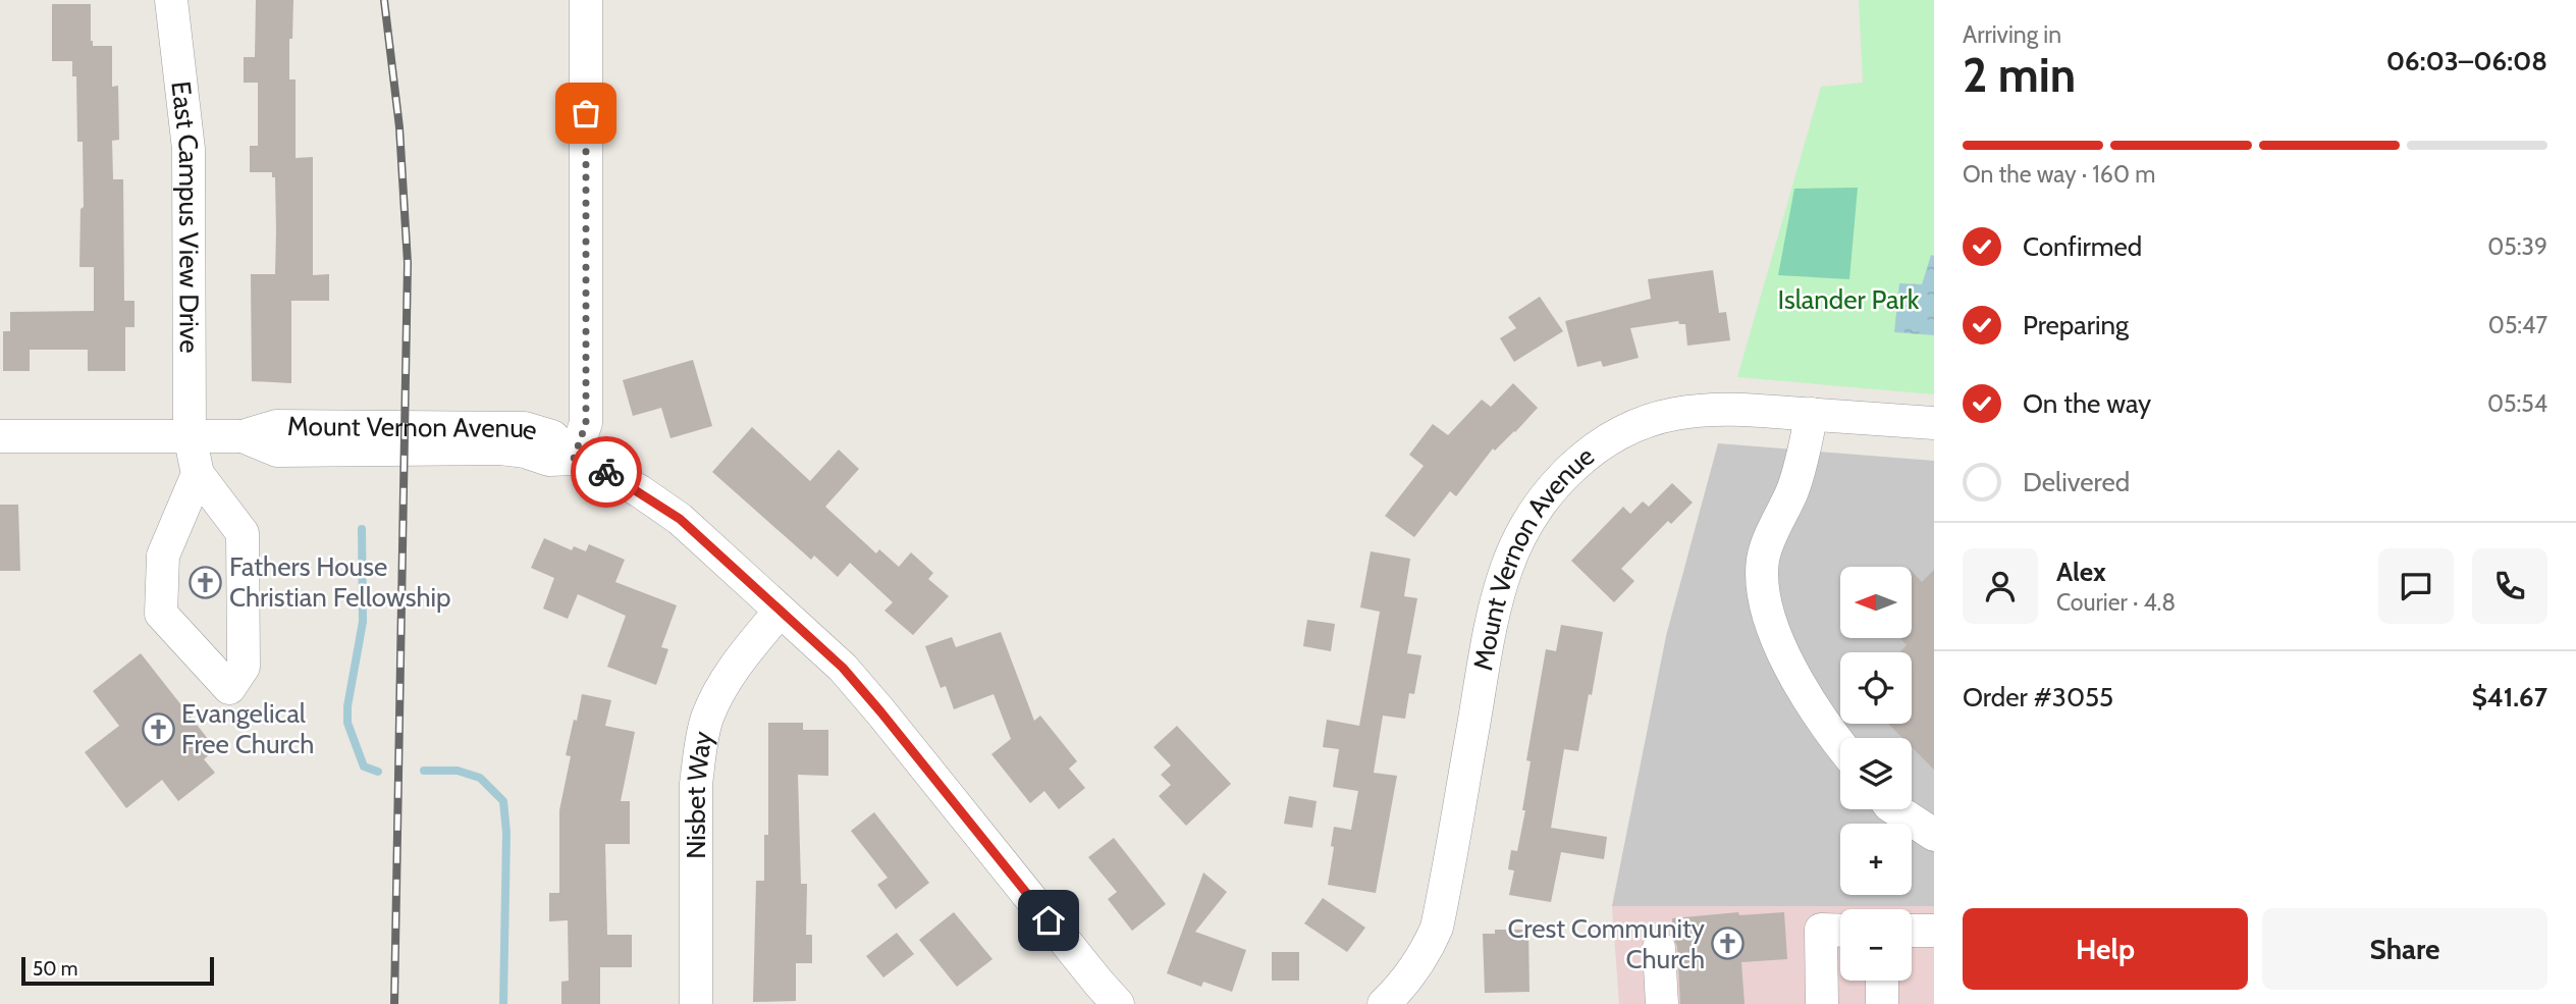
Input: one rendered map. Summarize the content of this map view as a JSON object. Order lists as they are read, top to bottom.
{
  "streets": {
    "street": ["East Campus View Drive", "Mount Vernon Avenue", "Nisbet Way"]
  },
  "crossings": [
    ["East Campus View Drive", "Mount Vernon Avenue"],
    ["Mount Vernon Avenue", "Nisbet Way"]
  ],
  "parks": ["Islander Park"],
  "places": {
    "church": ["Fathers House Christian Fellowship", "Evangelical Free Church", "Crest Community Church"]
  },
  "scale_bar": "50 m",
  "north": "left",
  "page": {
    "heading": ["2 min", "Arriving in", "06:03–06:08"],
    "panel": [
      "Alex",
      "Courier · 4.8",
      "Order #3055",
      "$41.67"
    ],
    "bar": "On the way · 160 m",
    "list": [
      ["Confirmed", "05:39"],
      ["Preparing", "05:47"],
      ["On the way", "05:54"],
      "Delivered"
    ],
    "map_buttons": ["+", "−"],
    "buttons": ["Help", "Share"],
    "scale": "50 m"
  }
}
